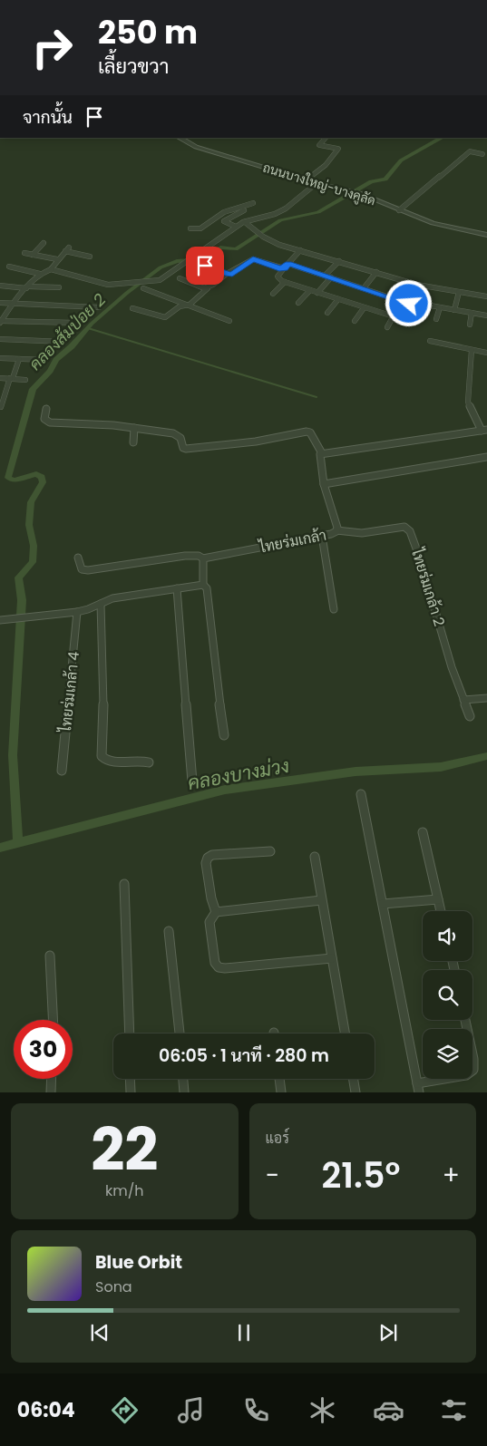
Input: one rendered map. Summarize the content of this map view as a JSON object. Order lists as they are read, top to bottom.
{
  "streets": {
    "street": [
      "ถนนบางใหญ่-บางคูลัด",
      "ไทยร่มเกล้า",
      "ไทยร่มเกล้า 2",
      "ไทยร่มเกล้า 4"
    ]
  },
  "crossings": [
    ["ไทยร่มเกล้า", "ไทยร่มเกล้า 2"]
  ],
  "water": ["คลองส้มป่อย 2", "คลองบางม่วง"],
  "page": {
    "turn": ["250 m", "เลี้ยวขวา"],
    "then": "จากนั้น",
    "limit": "30",
    "trip": "06:05 · 1 นาที · 280 m",
    "tile": [
      ["22", "km/h"],
      "แอร์"
    ],
    "heat": ["−", "21.5°", "+"],
    "song": ["Blue Orbit", "Sona"],
    "tabs": "06:04"
  }
}
